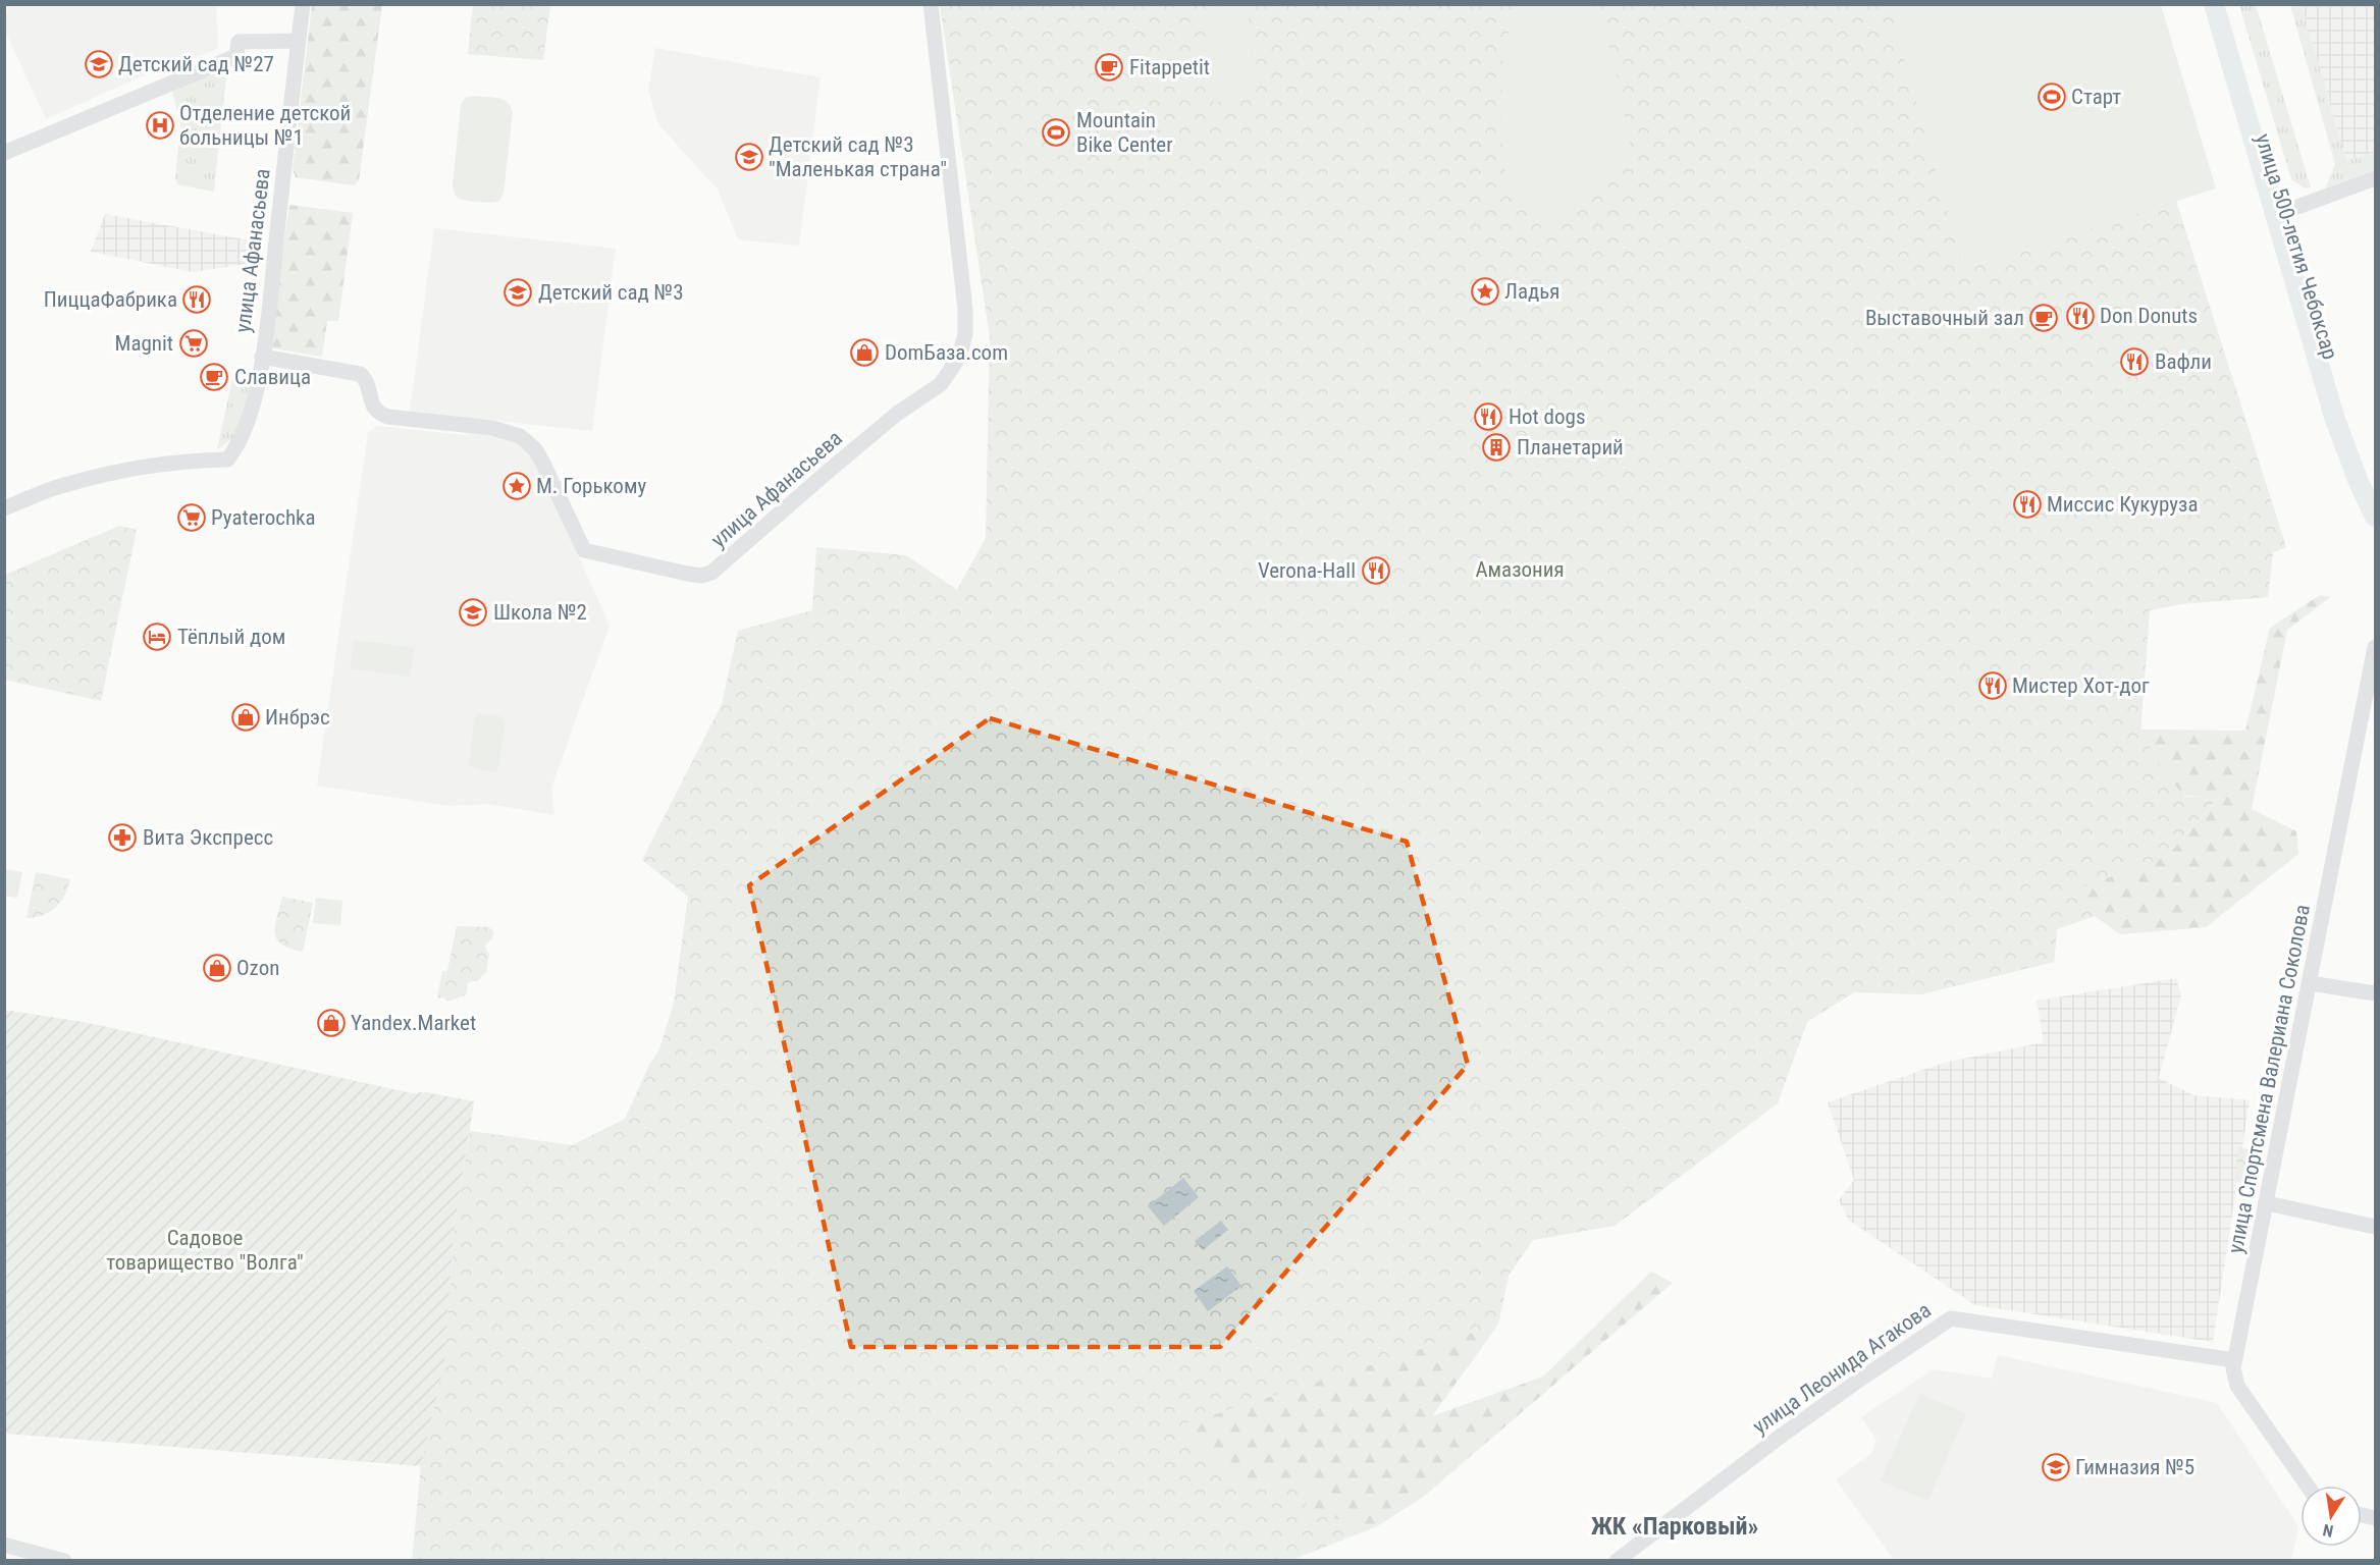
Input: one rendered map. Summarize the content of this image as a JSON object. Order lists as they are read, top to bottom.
{
  "streets": {
    "main road": ["улица 500-летия Чебоксар"],
    "street": ["улица Афанасьева", "улица Спортсмена Валериана Соколова", "улица Леонида Агакова"]
  },
  "crossings": [
    ["улица Спортсмена Валериана Соколова", "улица Леонида Агакова"]
  ],
  "districts": ["ЖК «Парковый»"],
  "parks": ["Амазония", "Садовое товарищество \"Волга\""],
  "places": {
    "school or university": [
      "Детский сад №27",
      "Детский сад №3 \"Маленькая страна\"",
      "Детский сад №3",
      "Школа №2",
      "Гимназия №5"
    ],
    "cafe": ["Fitappetit", "Выставочный зал", "Славица"],
    "sports": ["Старт", "Mountain Bike Center"],
    "hospital": ["Отделение детской больницы №1"],
    "place": ["Ладья", "М. Горькому"],
    "restaurant": [
      "ПиццаФабрика",
      "Don Donuts",
      "Вафли",
      "Hot dogs",
      "Миссис Кукуруза",
      "Verona-Hall",
      "Мистер Хот-дог"
    ],
    "supermarket": ["Magnit", "Pyaterochka"],
    "shop": [
      "DomБаза.com",
      "Инбрэс",
      "Ozon",
      "Yandex.Market"
    ],
    "building": ["Планетарий"],
    "hotel": ["Тёплый дом"],
    "pharmacy": ["Вита Экспресс"]
  },
  "north": "bottom"
}
